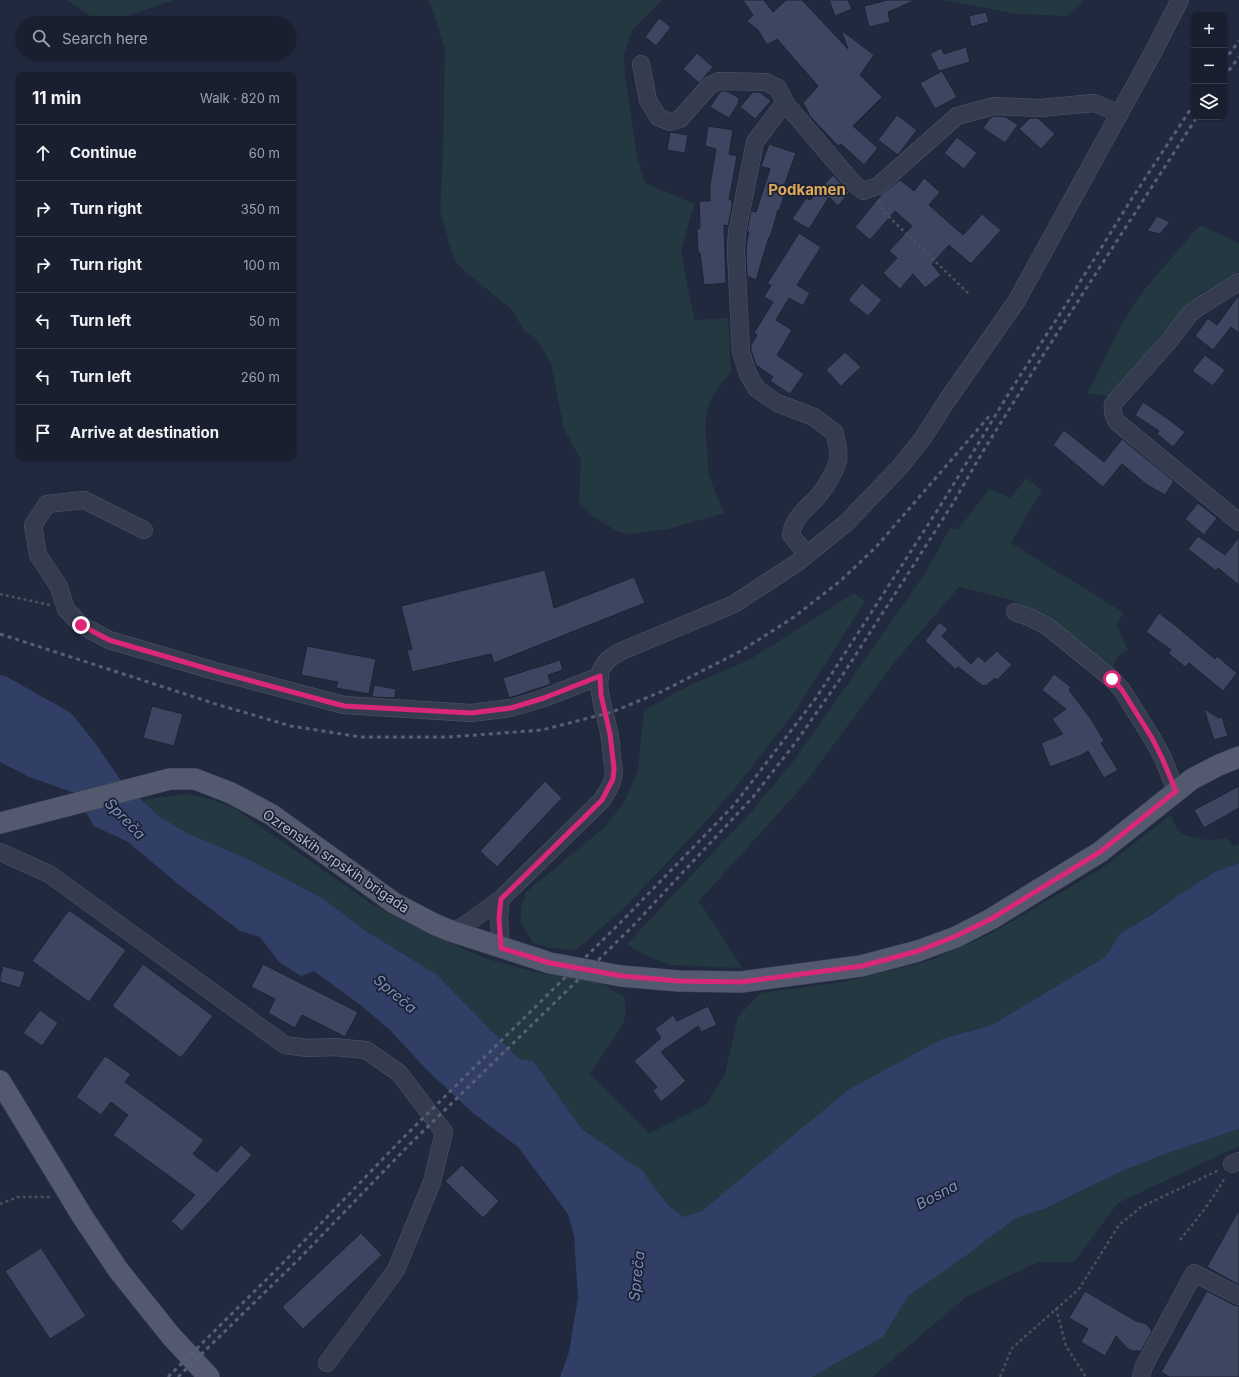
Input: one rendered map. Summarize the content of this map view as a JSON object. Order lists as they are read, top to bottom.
{
  "streets": {
    "main road": ["Ozrenskih srpskih brigada"]
  },
  "districts": ["Podkamen"],
  "water": ["Spreča", "Bosna"],
  "page": {
    "map_buttons": ["+", "−"],
    "search": "Search here",
    "heading": ["11 min", "Walk · 820 m"],
    "list": [
      ["Continue", "60 m"],
      ["Turn right", "350 m"],
      ["Turn right", "100 m"],
      ["Turn left", "50 m"],
      ["Turn left", "260 m"],
      "Arrive at destination"
    ]
  }
}
